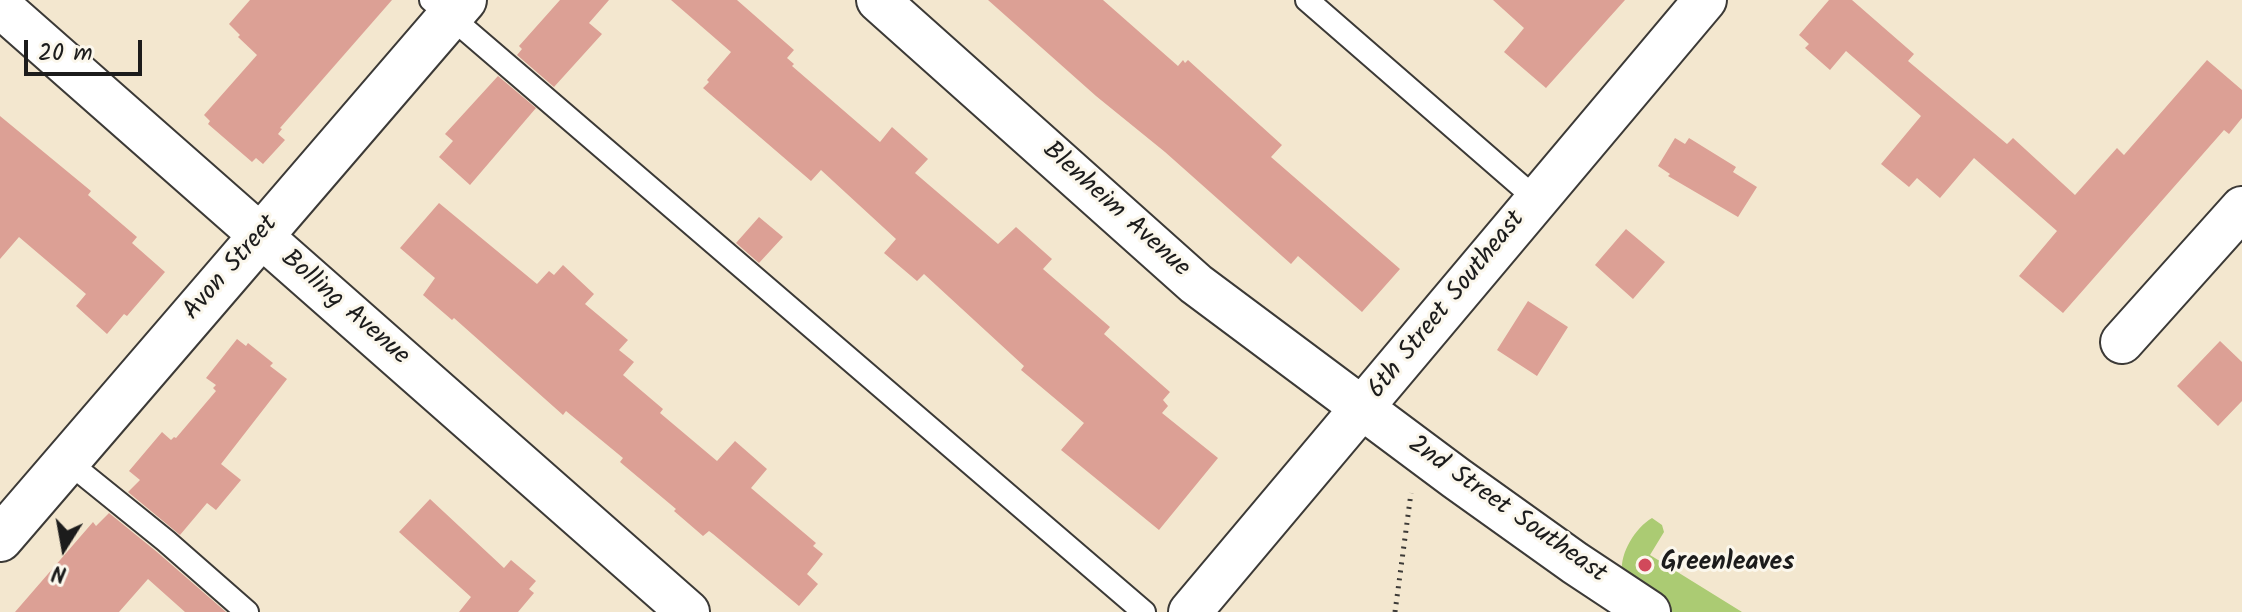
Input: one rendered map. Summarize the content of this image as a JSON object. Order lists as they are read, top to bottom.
{
  "streets": {
    "main road": ["Avon Street"],
    "street": [
      "Blenheim Avenue",
      "6th Street Southeast",
      "Bolling Avenue",
      "2nd Street Southeast"
    ]
  },
  "crossings": [
    ["Blenheim Avenue", "6th Street Southeast"],
    ["Blenheim Avenue", "2nd Street Southeast"],
    ["Avon Street", "Bolling Avenue"],
    ["6th Street Southeast", "2nd Street Southeast"]
  ],
  "places": ["Greenleaves"],
  "scale_bar": "20 m",
  "north": "bottom"
}
